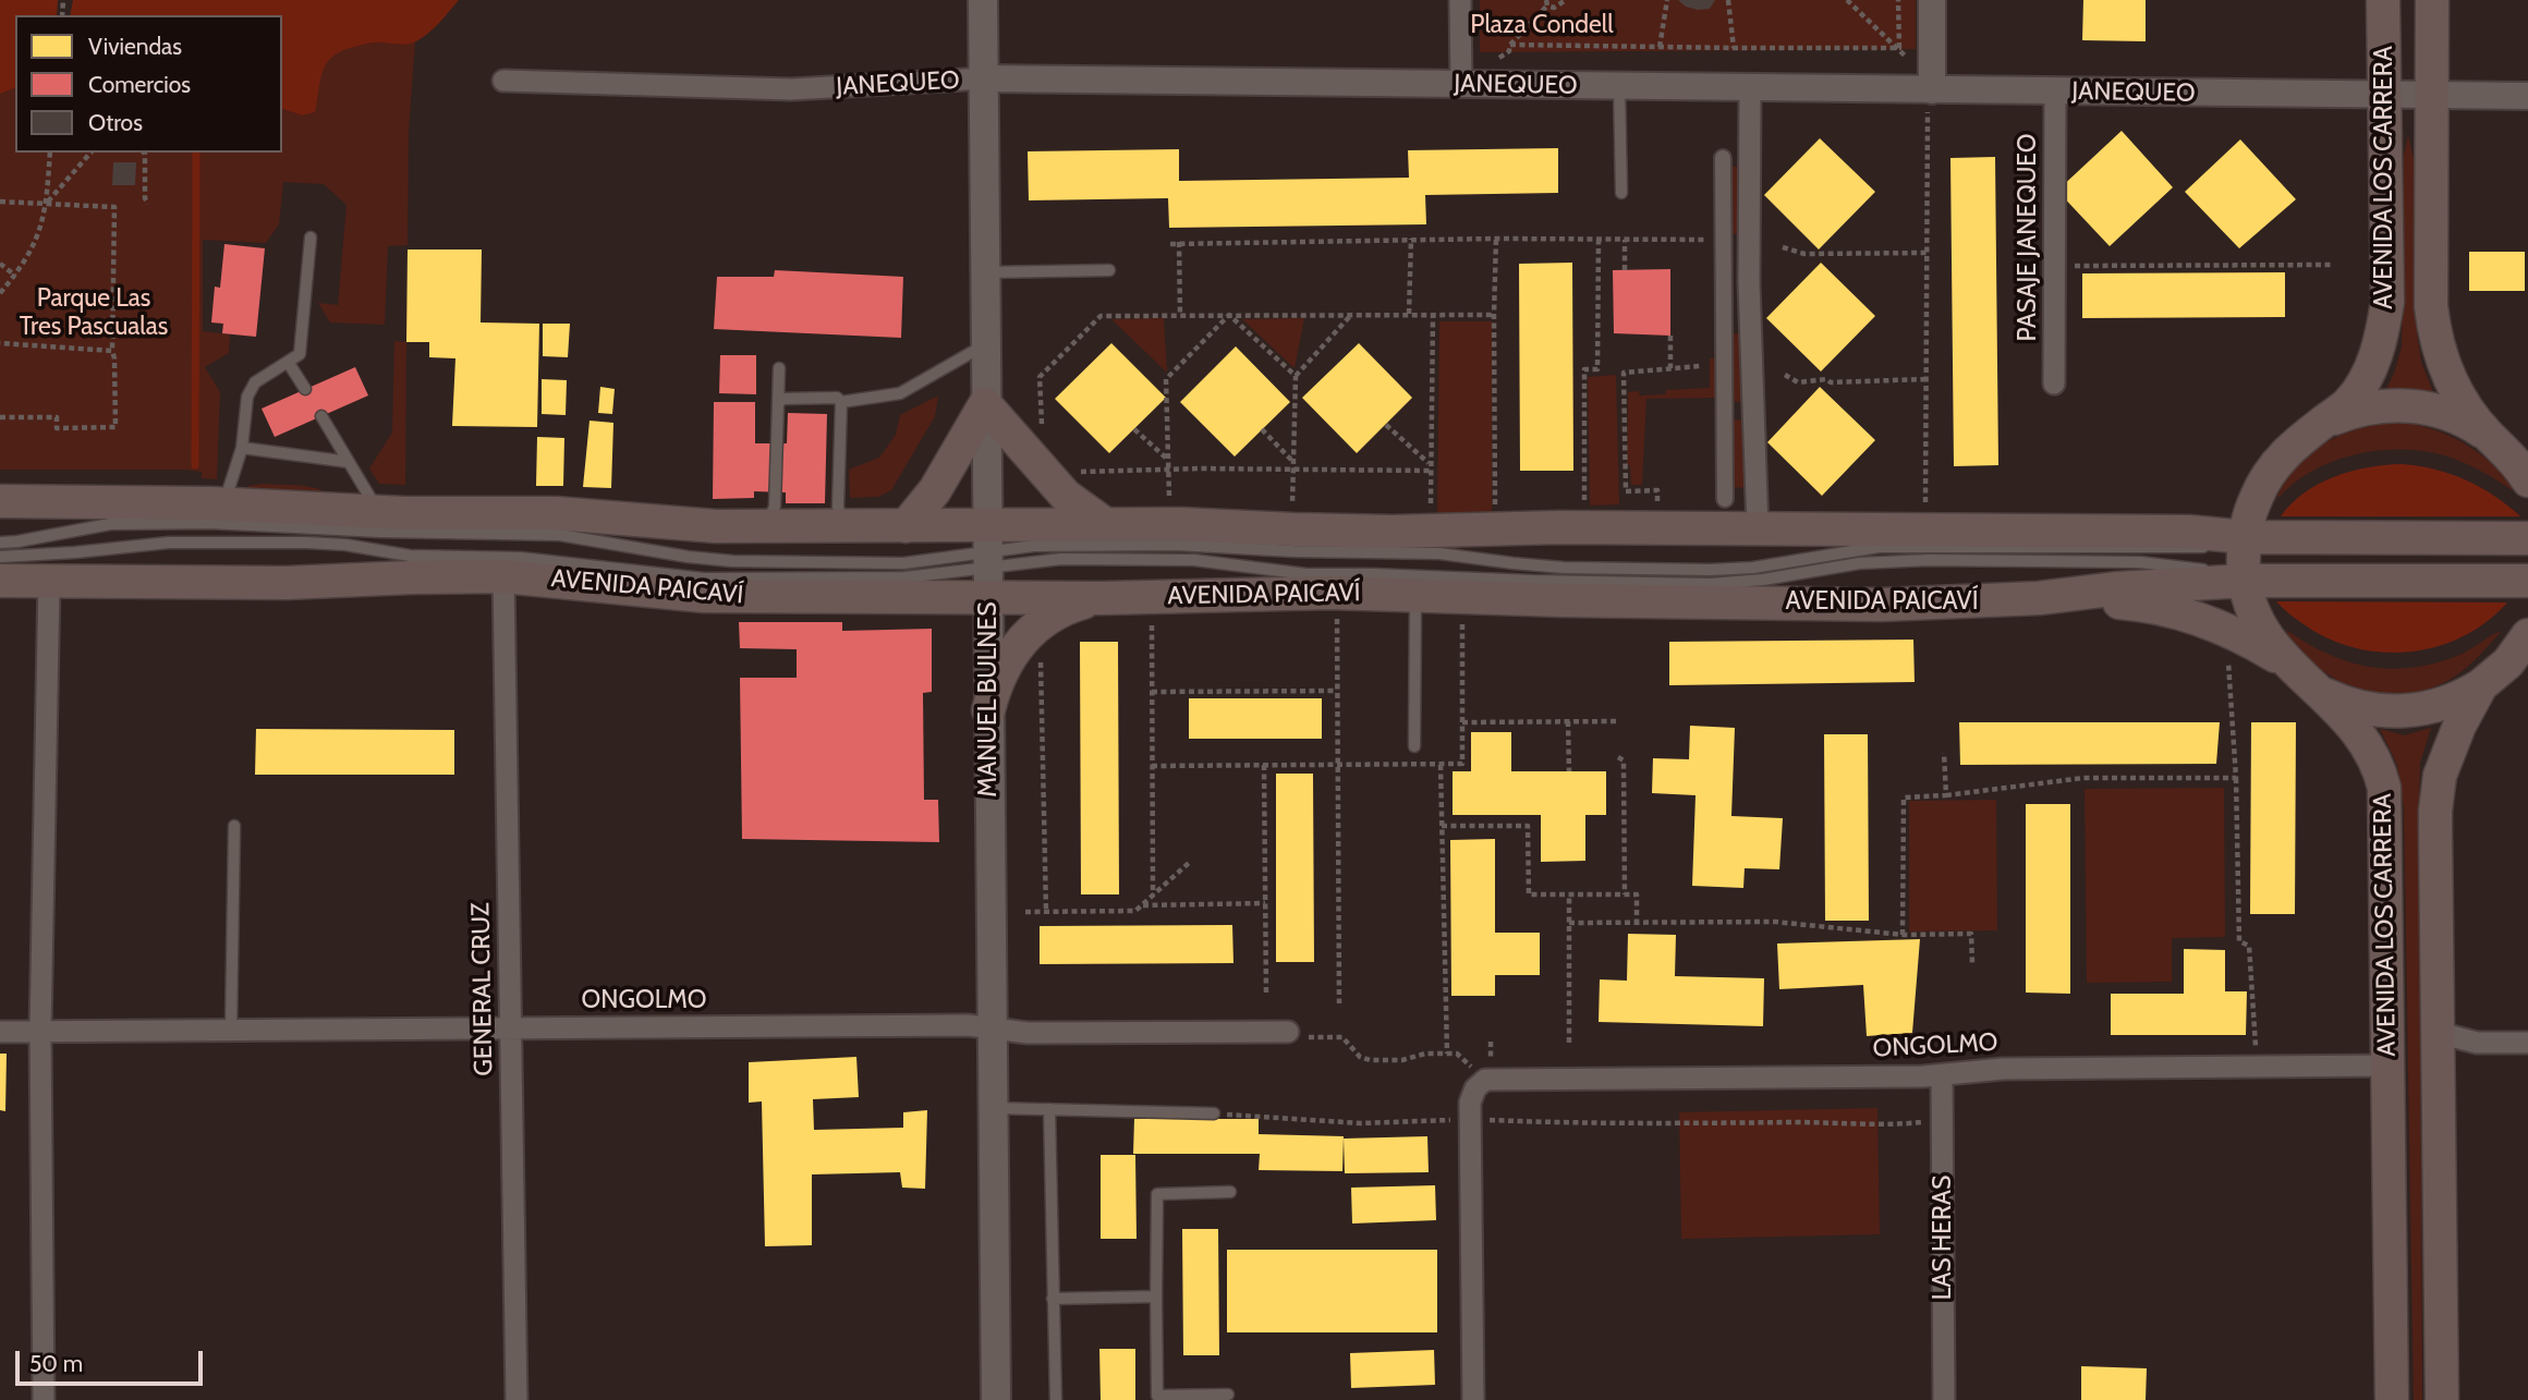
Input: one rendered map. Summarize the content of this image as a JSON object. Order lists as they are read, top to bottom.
{
  "streets": {
    "main road": ["AVENIDA LOS CARRERA", "AVENIDA PAICAVÍ", "MANUEL BULNES"],
    "street": [
      "JANEQUEO",
      "PASAJE JANEQUEO",
      "GENERAL CRUZ",
      "ONGOLMO",
      "LAS HERAS"
    ]
  },
  "crossings": [
    ["JANEQUEO", "AVENIDA LOS CARRERA"],
    ["JANEQUEO", "PASAJE JANEQUEO"],
    ["JANEQUEO", "MANUEL BULNES"],
    ["AVENIDA LOS CARRERA", "AVENIDA PAICAVÍ"],
    ["AVENIDA LOS CARRERA", "ONGOLMO"],
    ["AVENIDA PAICAVÍ", "MANUEL BULNES"],
    ["AVENIDA PAICAVÍ", "GENERAL CRUZ"],
    ["MANUEL BULNES", "ONGOLMO"],
    ["GENERAL CRUZ", "ONGOLMO"],
    ["ONGOLMO", "LAS HERAS"]
  ],
  "parks": ["Plaza Condell", "Parque Las Tres Pascualas"],
  "legend": ["Viviendas", "Comercios", "Otros"],
  "scale_bar": "50 m"
}
